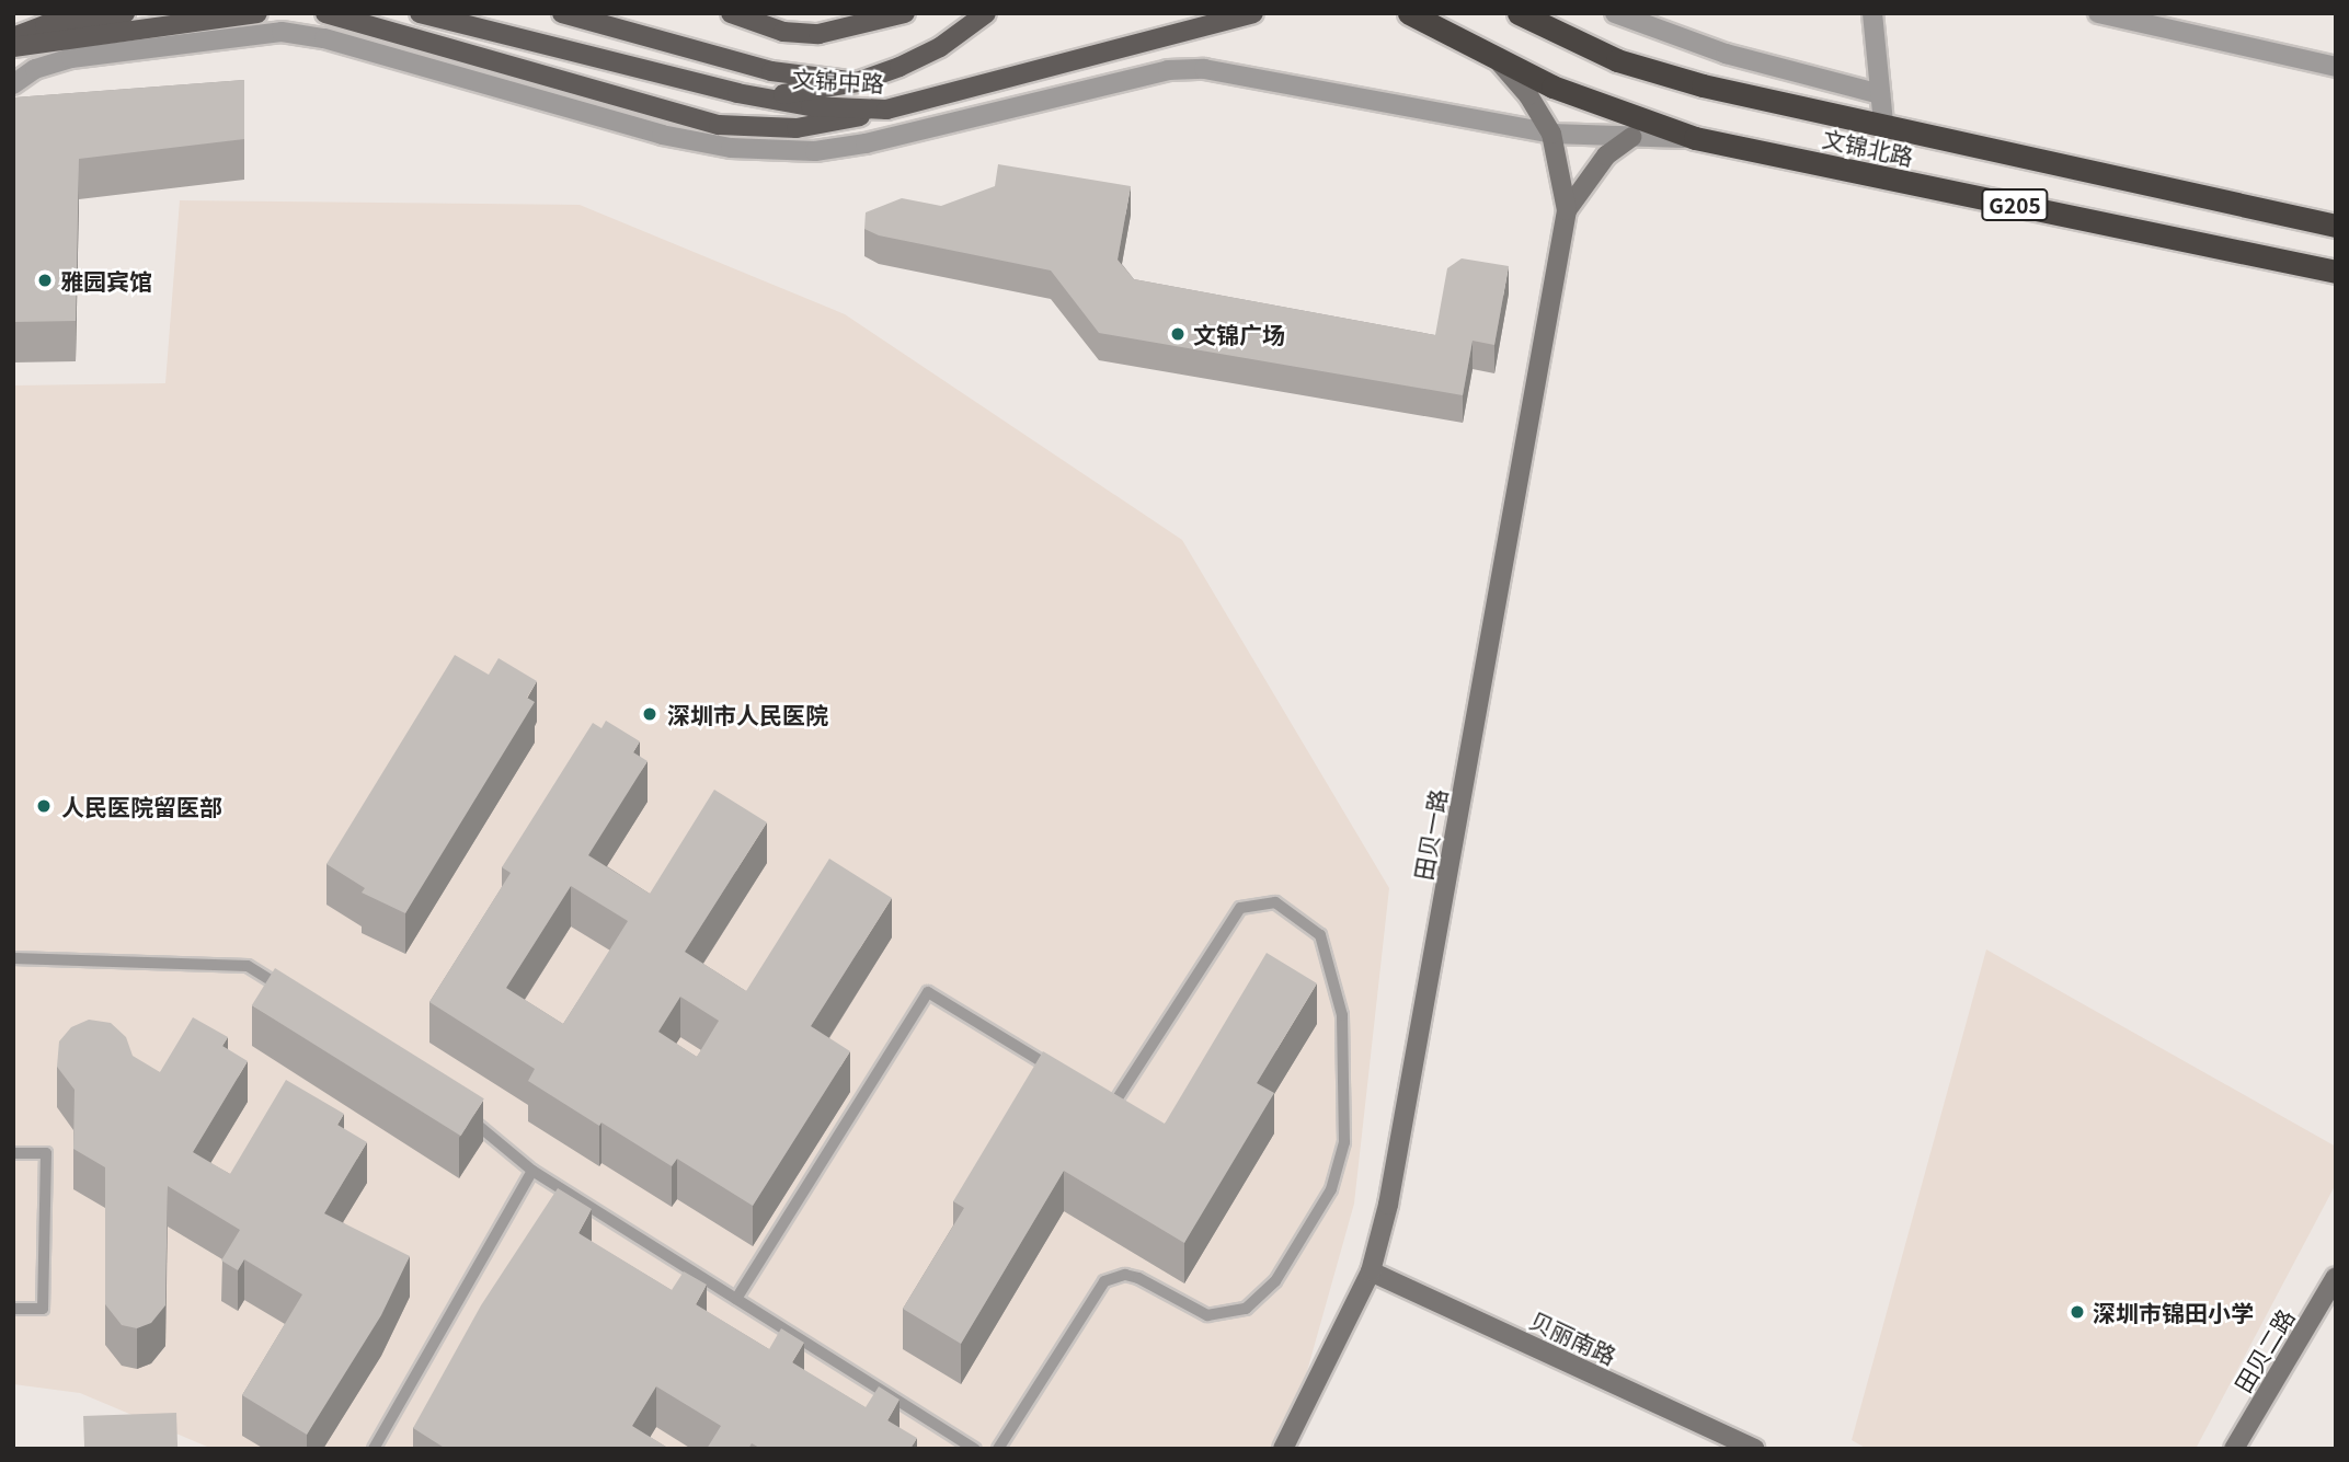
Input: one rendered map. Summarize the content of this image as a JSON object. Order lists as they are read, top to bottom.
{
  "streets": {
    "highway": ["文锦北路", "G205"],
    "main road": ["文锦中路"],
    "street": ["田贝一路", "贝丽南路", "田贝二路"]
  },
  "crossings": [
    ["文锦北路", "田贝一路"],
    ["田贝一路", "贝丽南路"]
  ],
  "places": [
    "雅园宾馆",
    "文锦广场",
    "深圳市人民医院",
    "人民医院留医部",
    "深圳市锦田小学"
  ]
}
